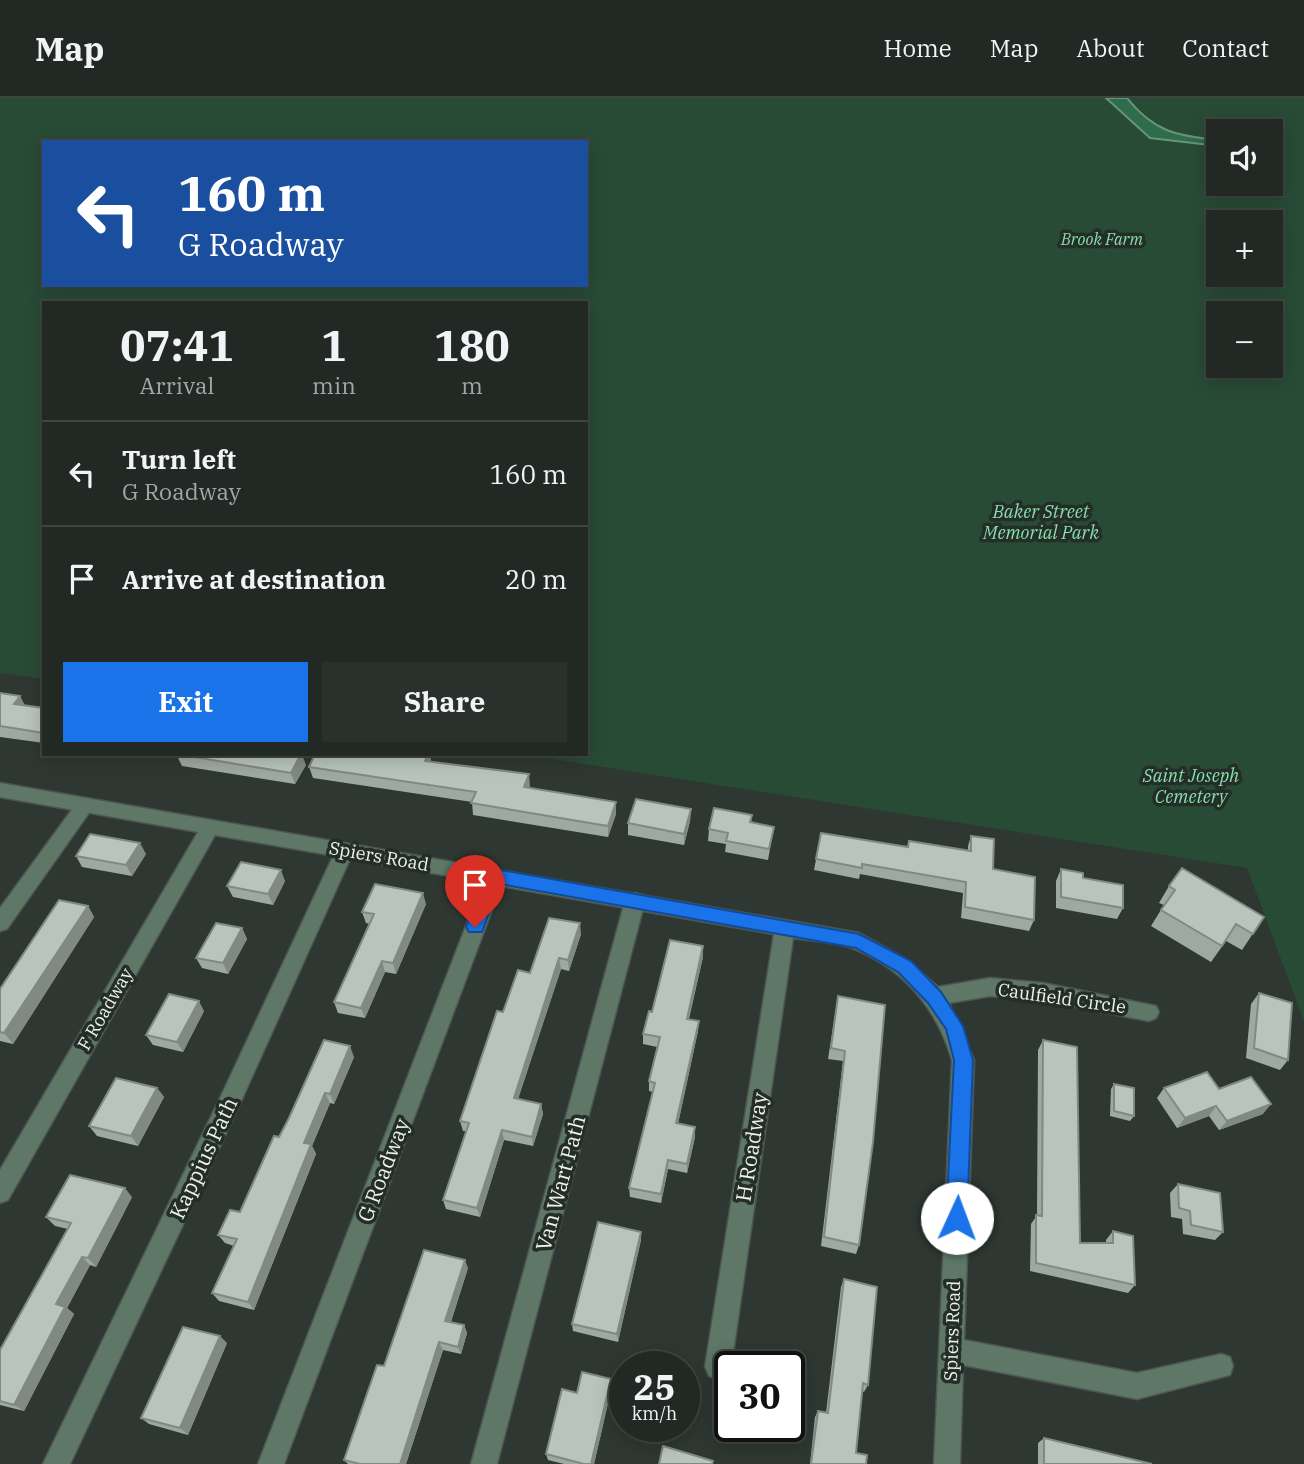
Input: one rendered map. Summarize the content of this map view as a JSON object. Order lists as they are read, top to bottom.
{
  "streets": {
    "street": [
      "Spiers Road",
      "Caulfield Circle",
      "F Roadway",
      "H Roadway",
      "Kappius Path",
      "G Roadway",
      "Van Wart Path"
    ]
  },
  "crossings": [
    ["Spiers Road", "Caulfield Circle"],
    ["Spiers Road", "F Roadway"],
    ["Spiers Road", "H Roadway"],
    ["Spiers Road", "Kappius Path"],
    ["Spiers Road", "G Roadway"],
    ["Spiers Road", "Van Wart Path"]
  ],
  "parks": ["Brook Farm", "Baker Street Memorial Park", "Saint Joseph Cemetery"],
  "page": {
    "header": "Map",
    "nav": [
      "Home",
      "Map",
      "About",
      "Contact"
    ],
    "map_buttons": ["+", "−"],
    "turn": ["160 m", "G Roadway"],
    "eta": [
      "07:41",
      "Arrival",
      "1",
      "min",
      "180",
      "m"
    ],
    "list": [
      {
        "name": "Turn left",
        "note": "G Roadway",
        "value": "160 m"
      },
      {
        "name": "Arrive at destination",
        "value": "20 m"
      }
    ],
    "buttons": ["Exit", "Share"],
    "speed": "25 km/h",
    "limit": "30"
  }
}
